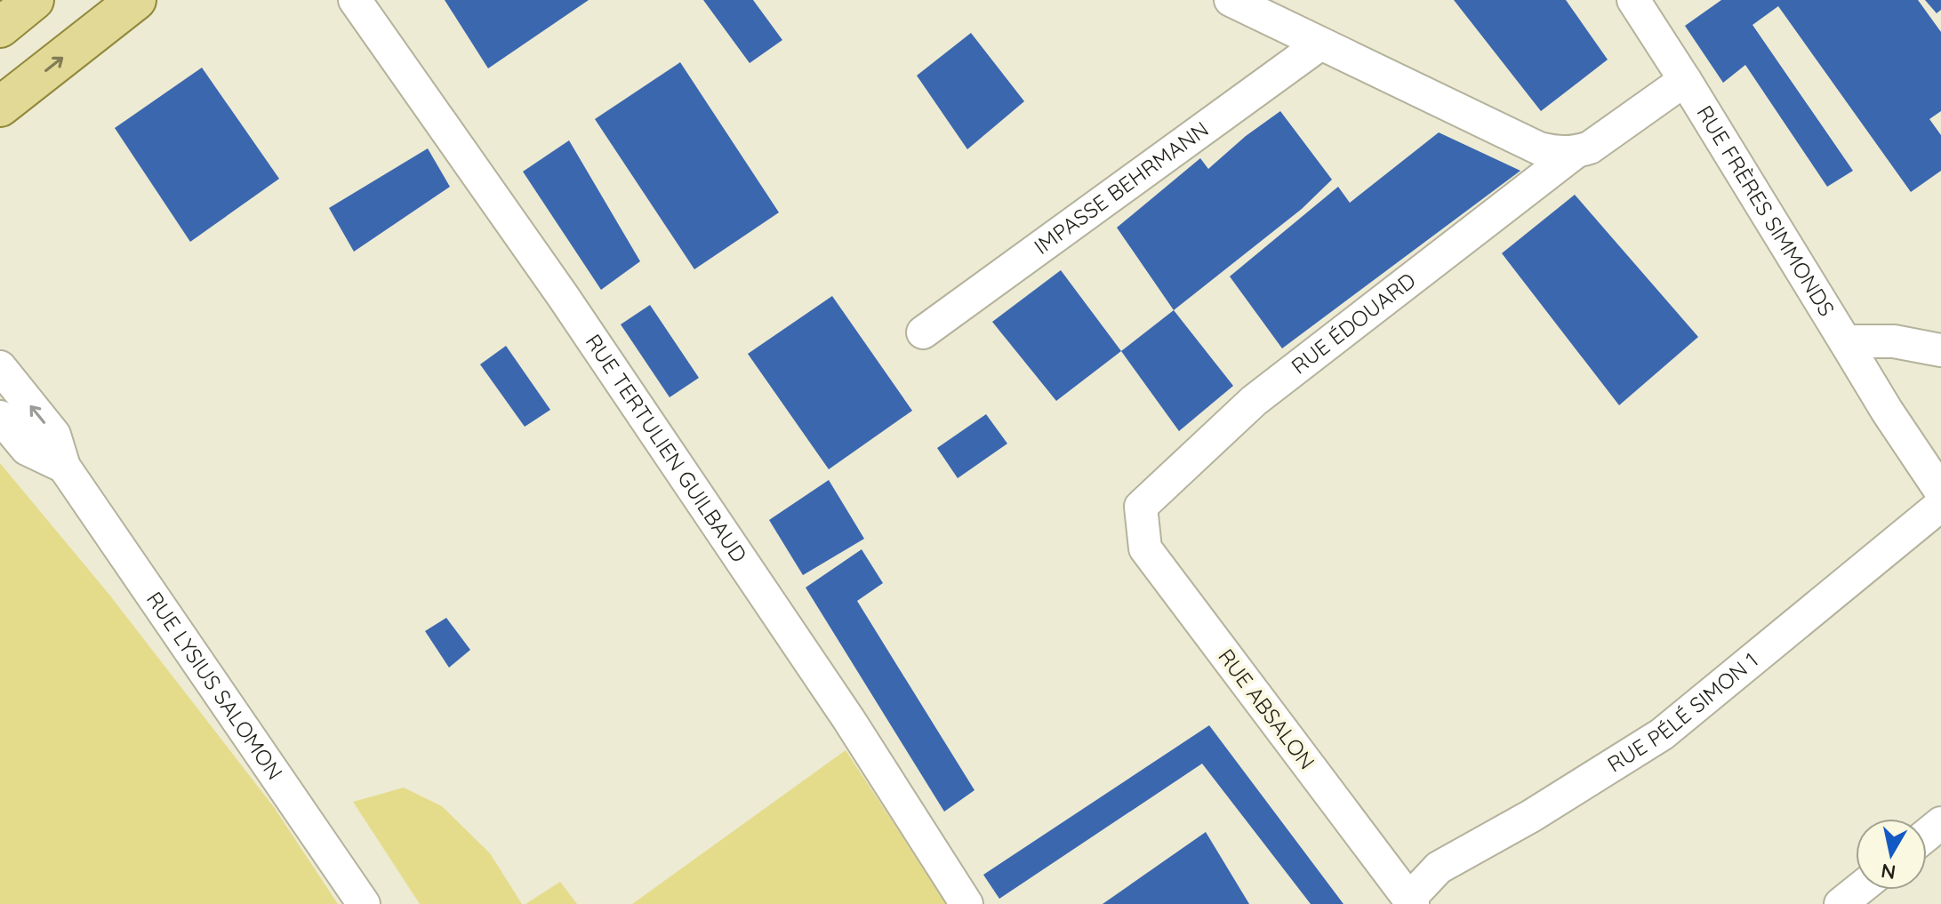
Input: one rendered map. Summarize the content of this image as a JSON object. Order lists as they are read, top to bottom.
{
  "streets": {
    "street": [
      "IMPASSE BEHRMANN",
      "RUE FRÈRES SIMMONDS",
      "RUE ÉDOUARD",
      "RUE TERTULIEN GUILBAUD",
      "RUE LYSIUS SALOMON",
      "RUE ABSALON",
      "RUE PÉLÉ SIMON 1"
    ]
  },
  "crossings": [
    ["RUE FRÈRES SIMMONDS", "RUE ÉDOUARD"],
    ["RUE ÉDOUARD", "RUE ABSALON"],
    ["RUE ABSALON", "RUE PÉLÉ SIMON 1"]
  ],
  "north": "bottom"
}
